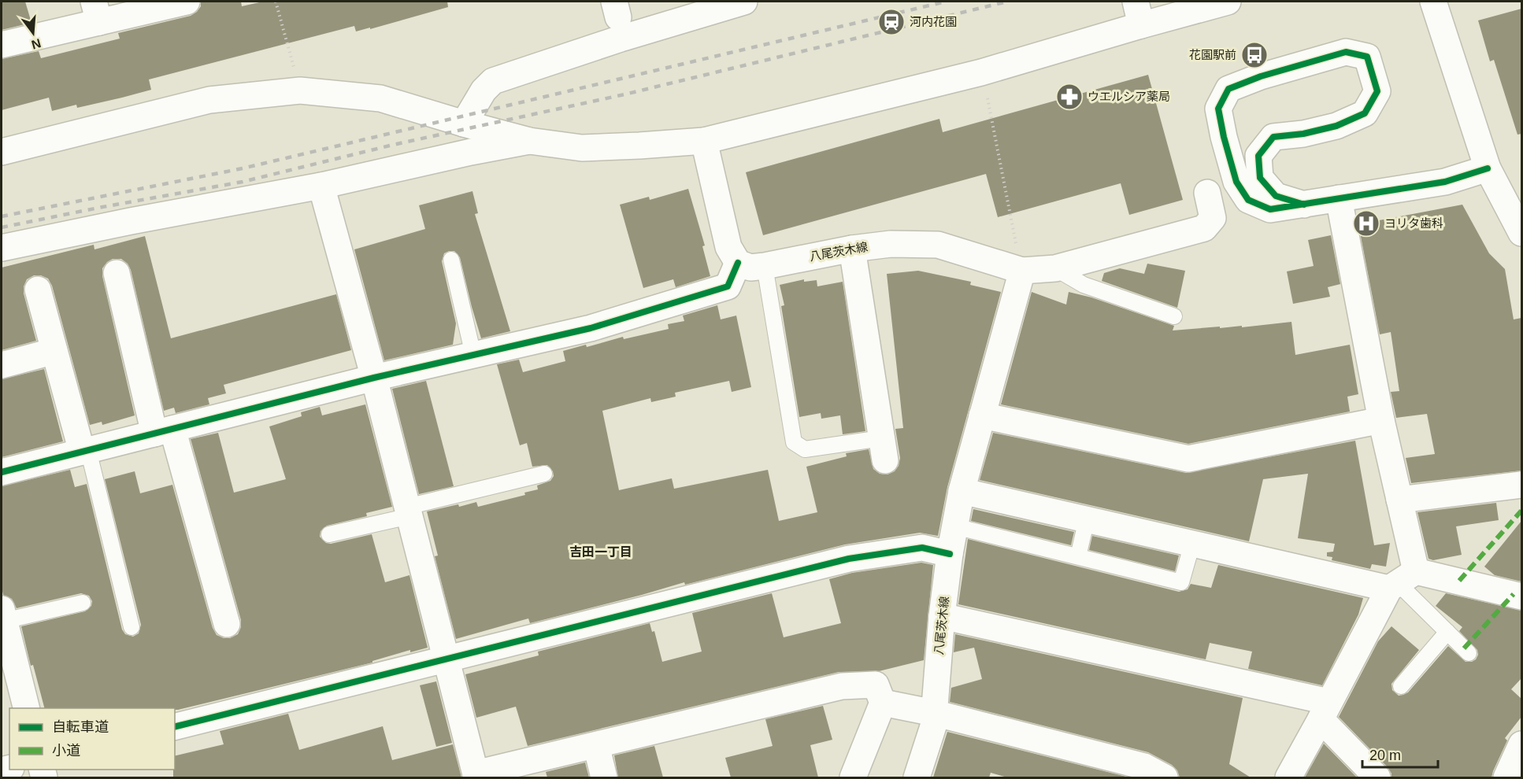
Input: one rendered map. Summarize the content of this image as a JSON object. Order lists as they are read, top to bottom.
{
  "streets": {
    "street": ["八尾茨木線"]
  },
  "districts": ["吉田一丁目"],
  "places": {
    "station": ["河内花園"],
    "bus stop": ["花園駅前"],
    "pharmacy": ["ウエルシア薬局"],
    "hospital": ["ヨリタ歯科"]
  },
  "legend": ["自転車道", "小道"],
  "scale_bar": "20 m",
  "north": "bottom"
}
